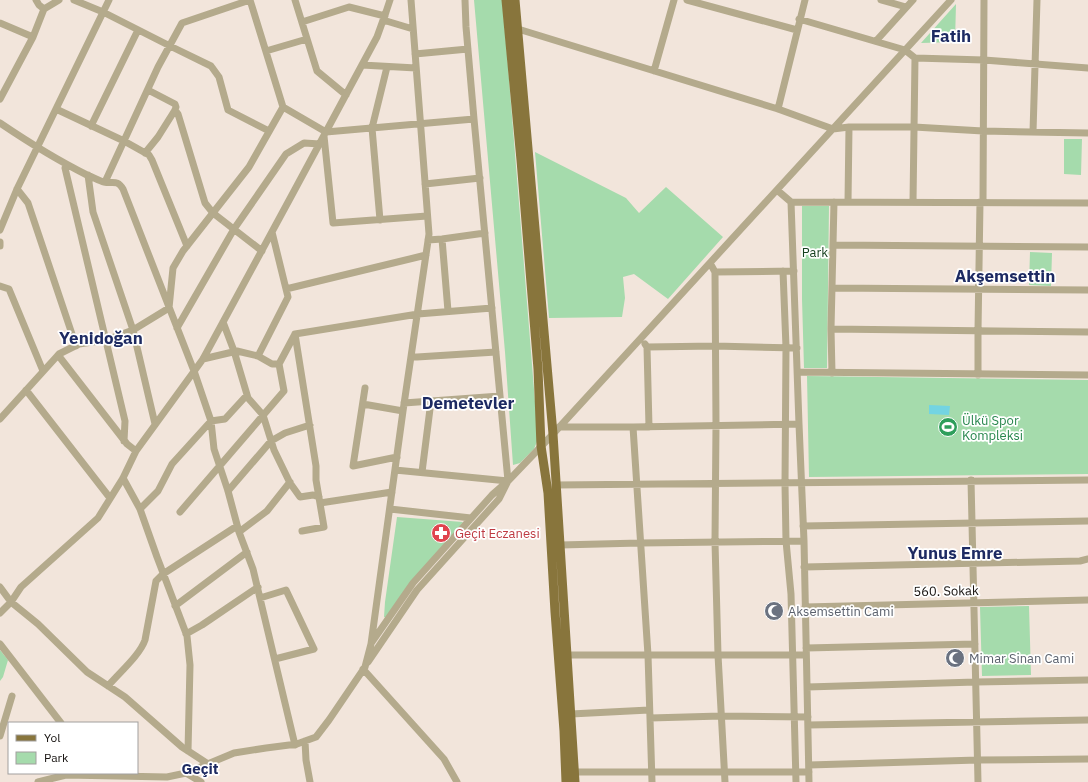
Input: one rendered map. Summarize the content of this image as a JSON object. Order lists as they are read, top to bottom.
{
  "streets": {
    "street": ["560. Sokak"]
  },
  "districts": [
    "Fatih",
    "Akşemsettin",
    "Yenidoğan",
    "Demetevler",
    "Yunus Emre",
    "Geçit"
  ],
  "parks": ["Park"],
  "places": {
    "sports": ["Ülkü Spor Kompleksi"],
    "pharmacy": ["Geçit Eczanesi"],
    "mosque": ["Aksemsettin Cami", "Mimar Sinan Cami"]
  },
  "legend": ["Yol", "Park"]
}
